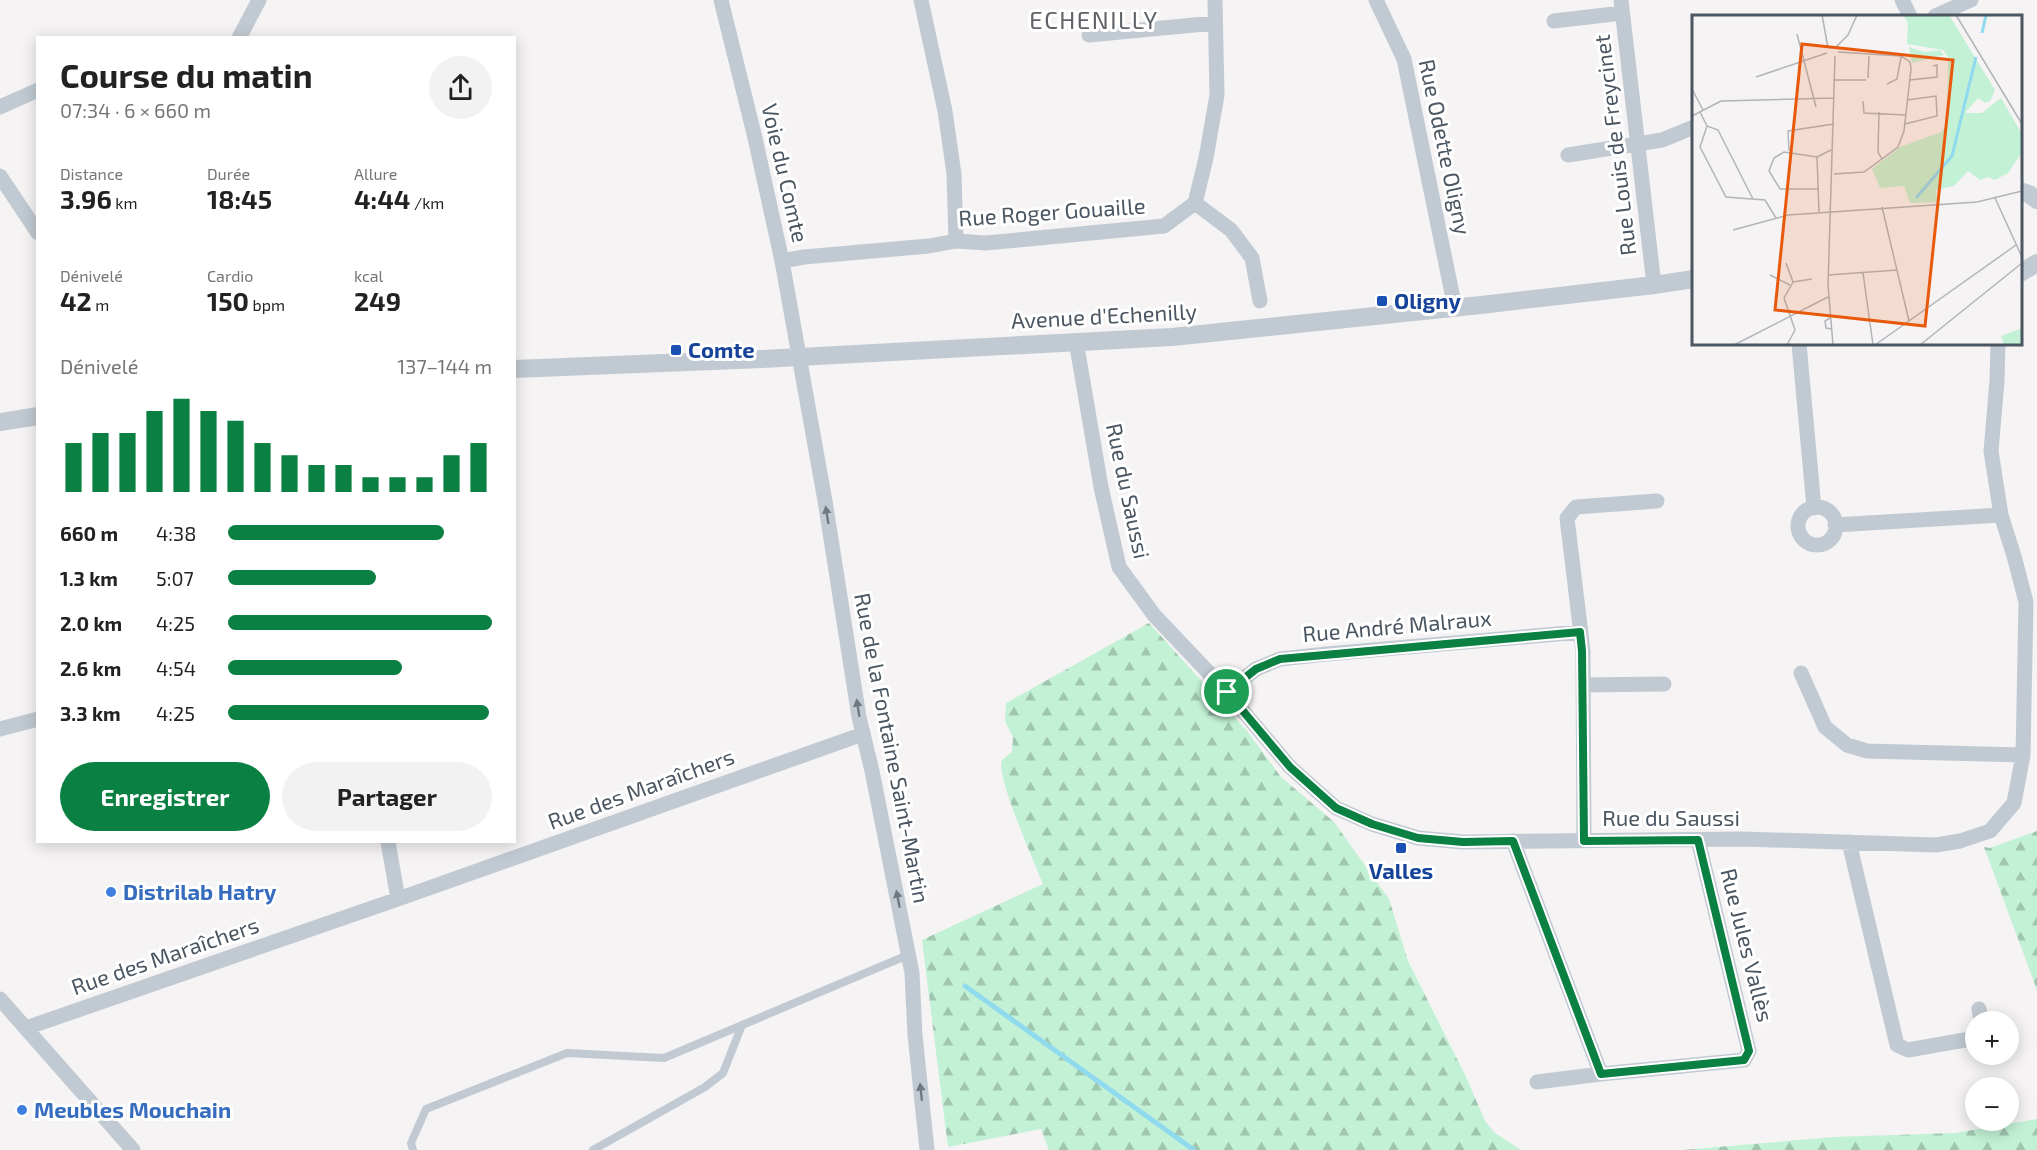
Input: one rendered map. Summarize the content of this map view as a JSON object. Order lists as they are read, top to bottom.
{
  "streets": {
    "street": [
      "Rue Louis de Freycinet",
      "Rue Odette Oligny",
      "Voie du Comte",
      "Rue Roger Gouaille",
      "Avenue d'Echenilly",
      "Rue du Saussi",
      "Rue André Malraux",
      "Rue de la Fontaine Saint-Martin",
      "Rue des Maraîchers",
      "Rue Jules Vallès"
    ]
  },
  "crossings": [
    ["Rue Louis de Freycinet", "Avenue d'Echenilly"],
    ["Rue Odette Oligny", "Avenue d'Echenilly"],
    ["Voie du Comte", "Rue Roger Gouaille"],
    ["Voie du Comte", "Avenue d'Echenilly"],
    ["Voie du Comte", "Rue de la Fontaine Saint-Martin"],
    ["Avenue d'Echenilly", "Rue du Saussi"],
    ["Avenue d'Echenilly", "Rue de la Fontaine Saint-Martin"],
    ["Rue du Saussi", "Rue André Malraux"],
    ["Rue du Saussi", "Rue Jules Vallès"],
    ["Rue de la Fontaine Saint-Martin", "Rue des Maraîchers"]
  ],
  "one_way": ["Rue de la Fontaine Saint-Martin"],
  "districts": ["ECHENILLY"],
  "places": {
    "transit": ["Oligny", "Comte", "Valles"],
    "other": ["Distrilab Hatry", "Meubles Mouchain"]
  },
  "page": {
    "heading": ["Course du matin", "07:34 · 6 × 660 m"],
    "stats": [
      ["Distance", "3.96 km"],
      ["Durée", "18:45"],
      ["Allure", "4:44 /km"],
      ["Dénivelé", "42 m"],
      ["Cardio", "150 bpm"],
      ["kcal", "249"]
    ],
    "chart": ["Dénivelé", "137–144 m"],
    "list": [
      {
        "name": "660 m",
        "note": "4:38"
      },
      {
        "name": "1.3 km",
        "note": "5:07"
      },
      {
        "name": "2.0 km",
        "note": "4:25"
      },
      {
        "name": "2.6 km",
        "note": "4:54"
      },
      {
        "name": "3.3 km",
        "note": "4:25"
      }
    ],
    "buttons": ["Enregistrer", "Partager"],
    "map_buttons": ["+", "−"]
  }
}
